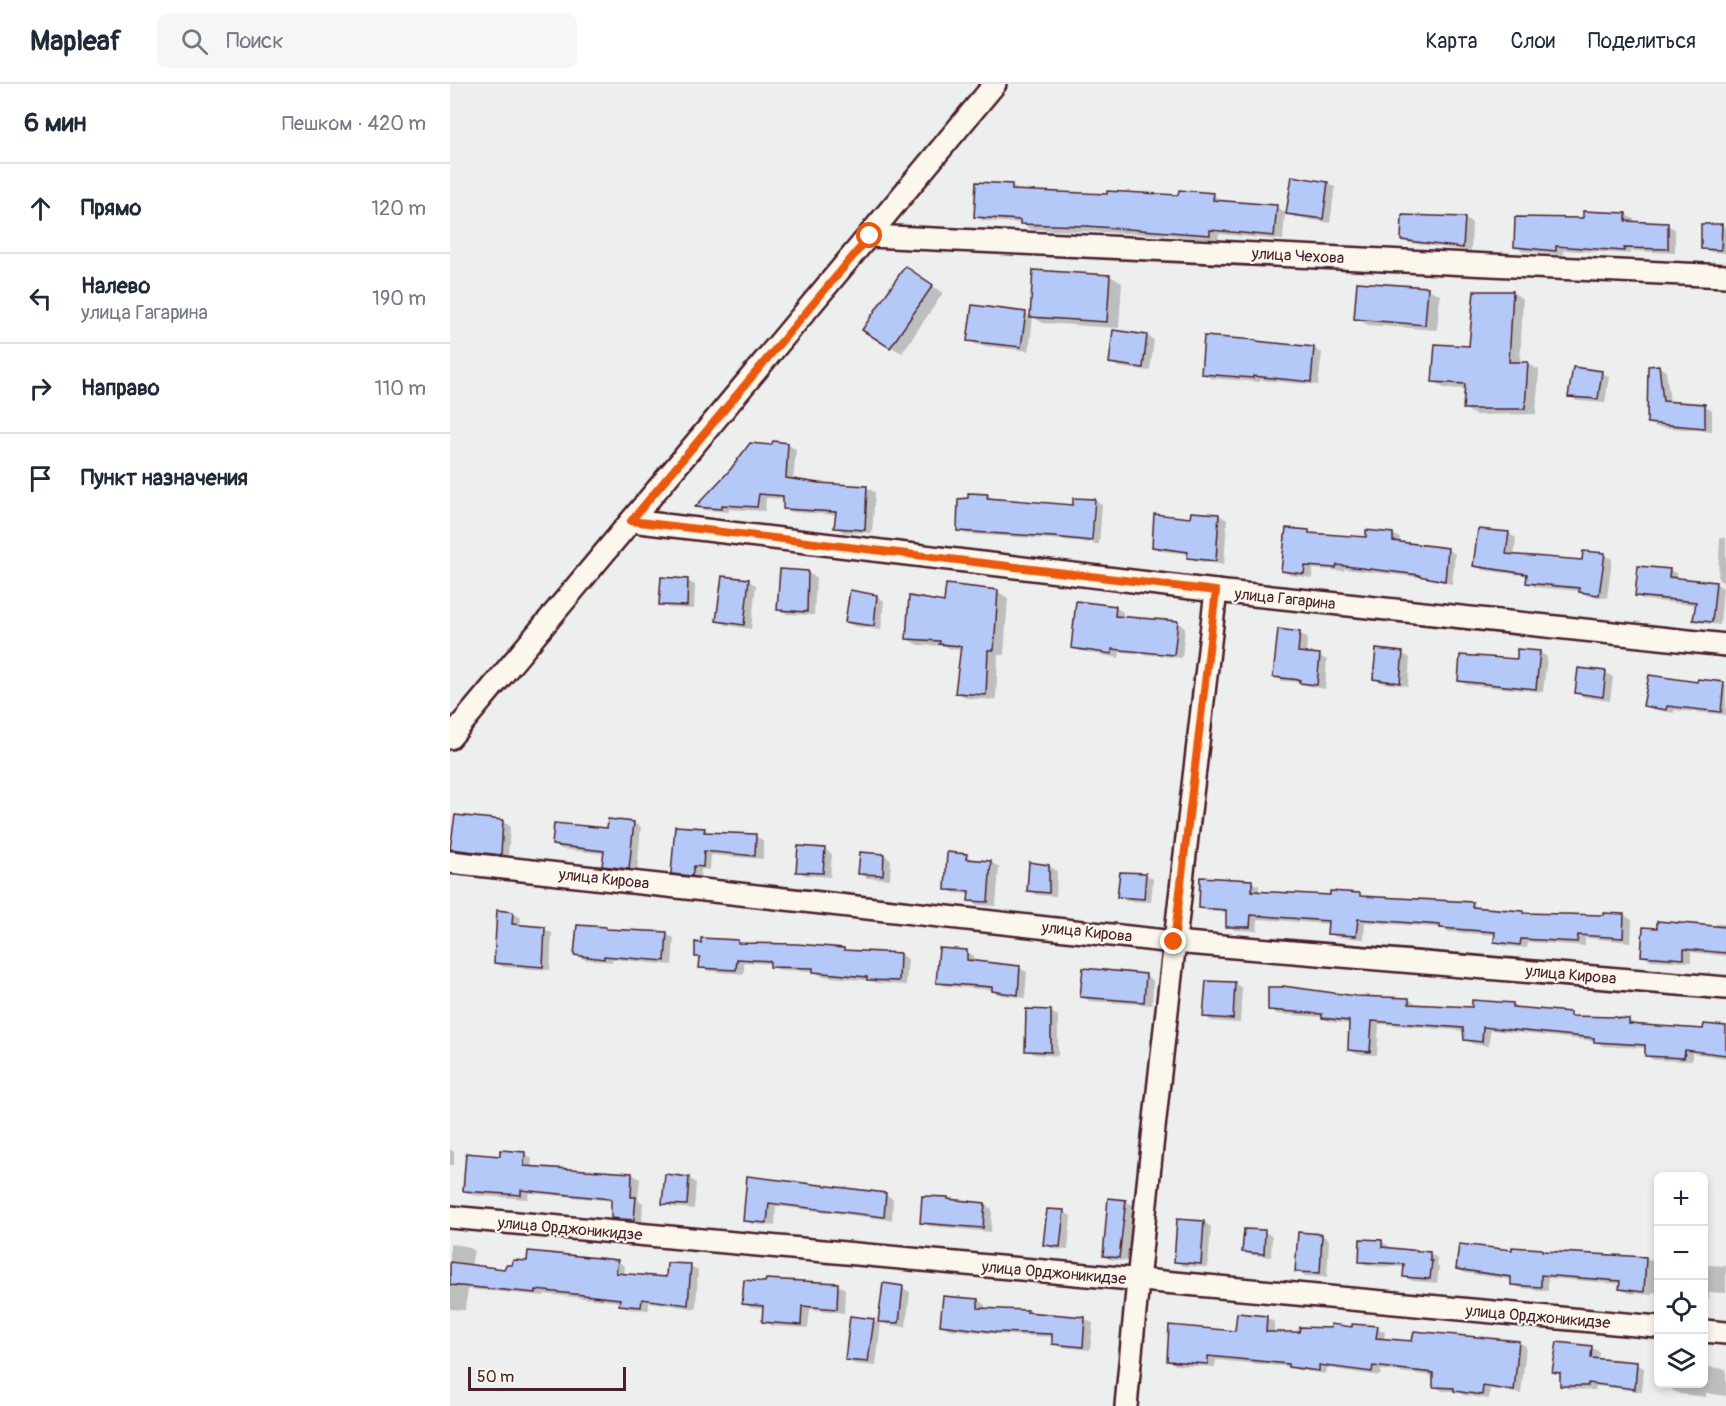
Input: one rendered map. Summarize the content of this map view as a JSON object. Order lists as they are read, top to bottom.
{
  "streets": {
    "street": [
      "улица Чехова",
      "улица Гагарина",
      "улица Кирова",
      "улица Орджоникидзе"
    ]
  },
  "scale_bar": "50 m",
  "page": {
    "header": "Mapleaf",
    "search": "Поиск",
    "nav": ["Карта", "Слои", "Поделиться"],
    "heading": ["6 мин", "Пешком · 420 m"],
    "list": [
      ["Прямо", "120 m"],
      ["Налево", "улица Гагарина", "190 m"],
      ["Направо", "110 m"],
      "Пункт назначения"
    ],
    "map_buttons": ["+", "−"],
    "scale": "50 m"
  }
}
